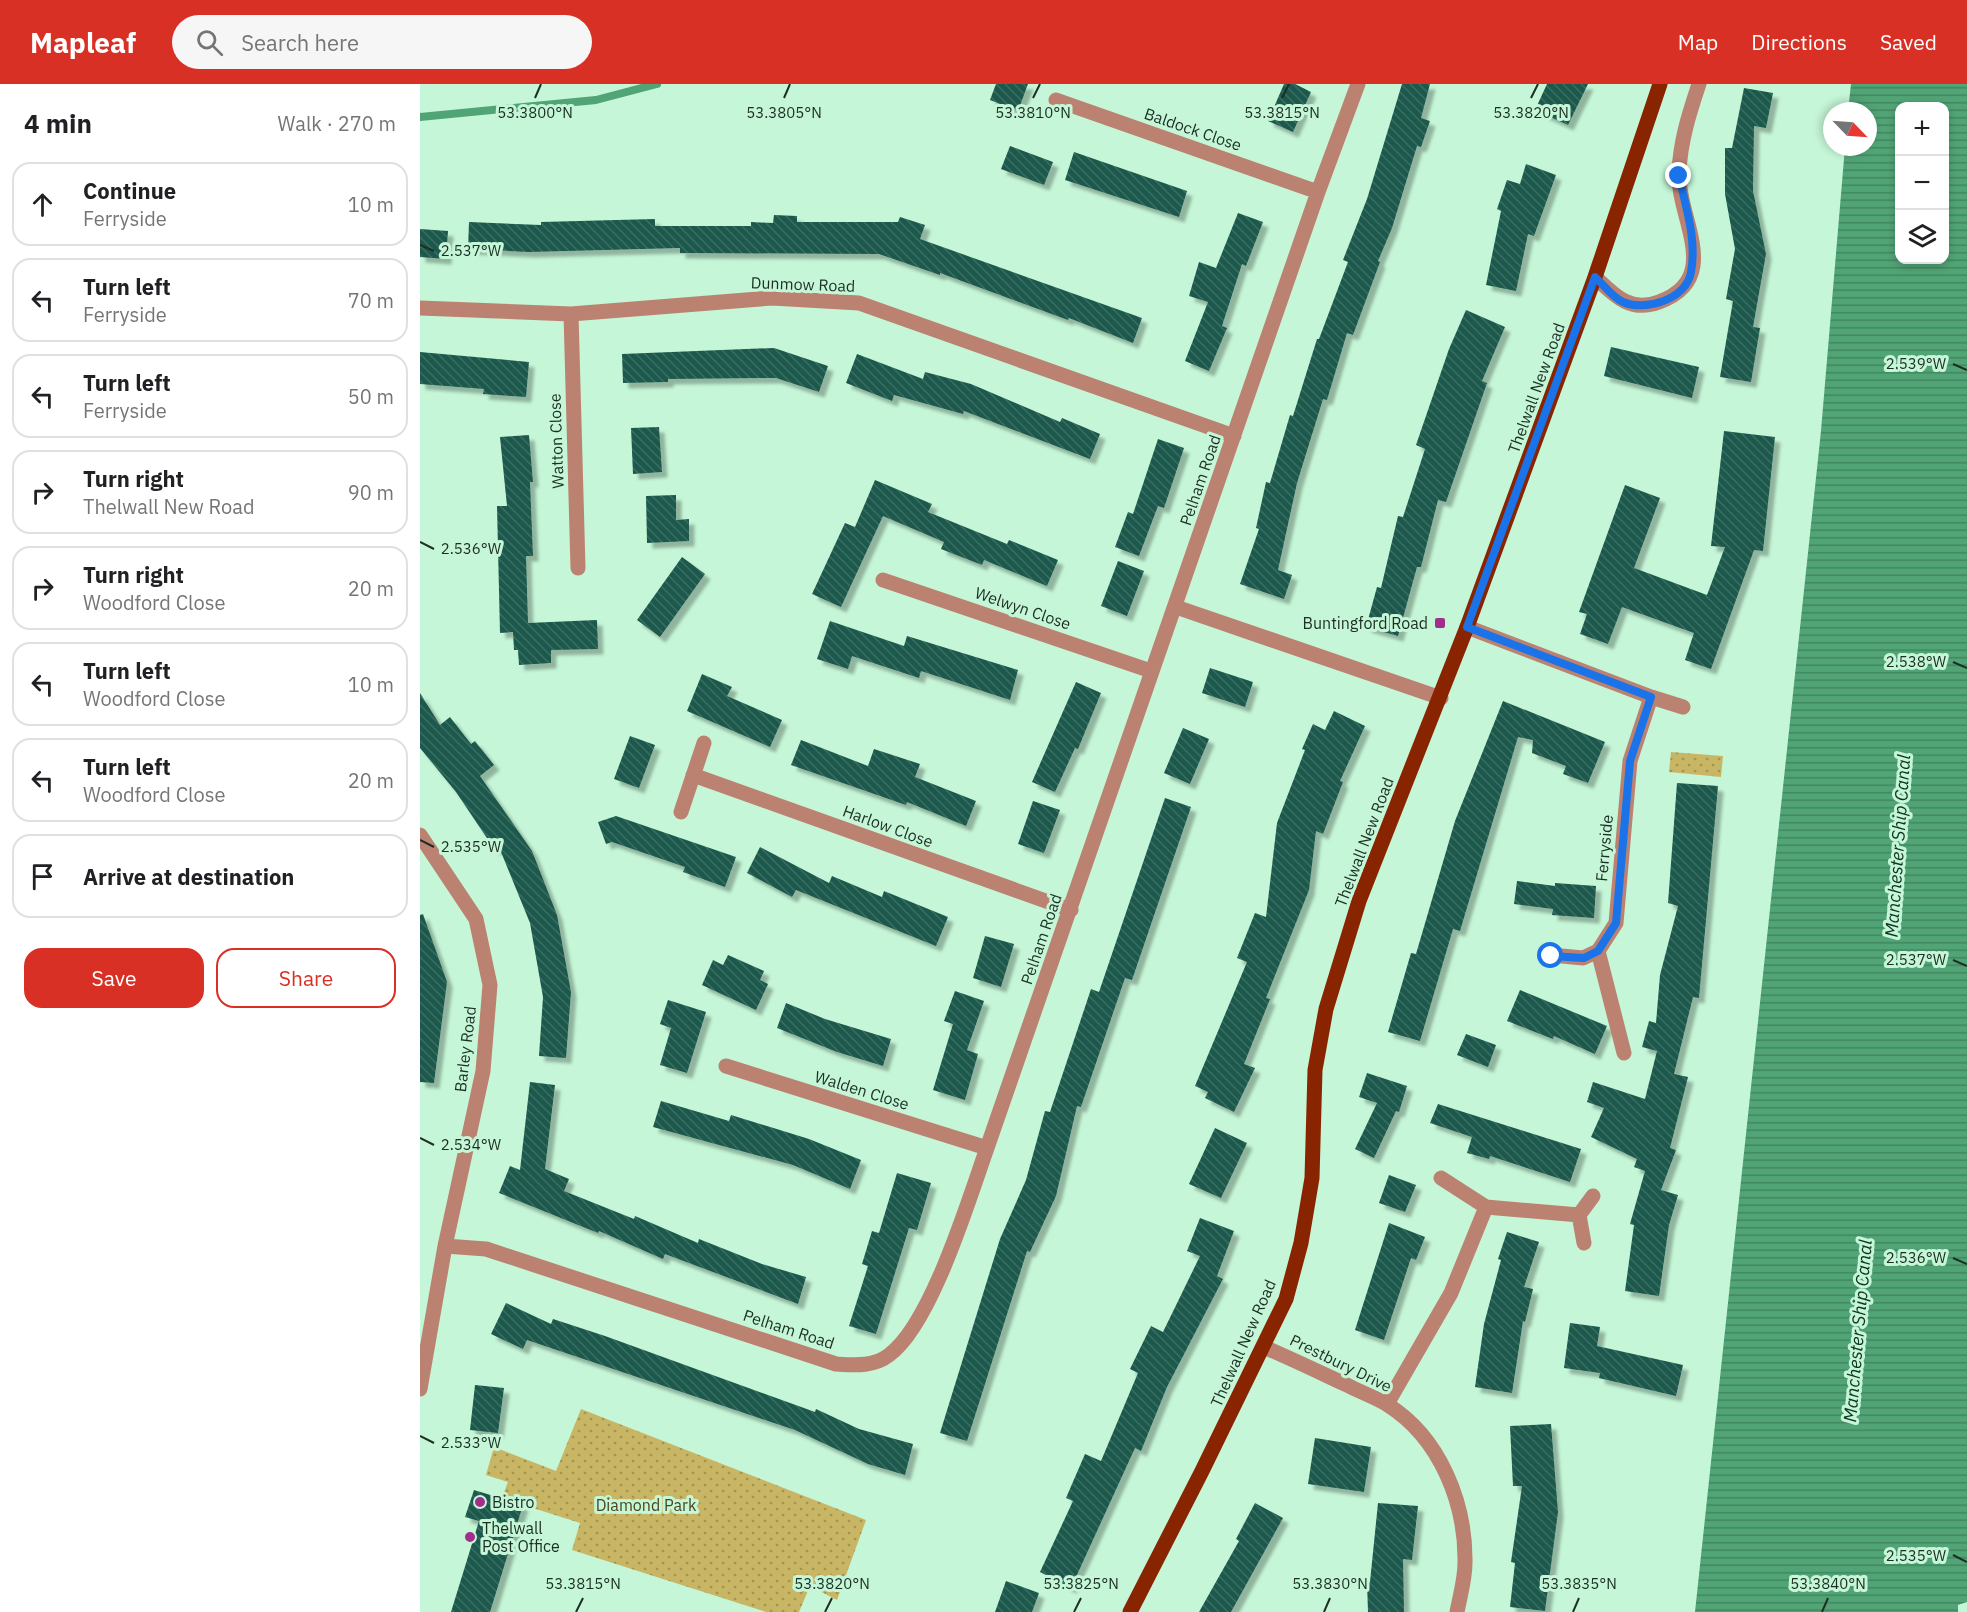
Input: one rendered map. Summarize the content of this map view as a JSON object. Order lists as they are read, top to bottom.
{
  "streets": {
    "main road": ["Thelwall New Road"],
    "street": [
      "Baldock Close",
      "Dunmow Road",
      "Watton Close",
      "Pelham Road",
      "Welwyn Close",
      "Harlow Close",
      "Ferryside",
      "Barley Road",
      "Walden Close",
      "Prestbury Drive"
    ]
  },
  "crossings": [
    ["Baldock Close", "Pelham Road"],
    ["Dunmow Road", "Watton Close"],
    ["Dunmow Road", "Pelham Road"],
    ["Thelwall New Road", "Prestbury Drive"],
    ["Pelham Road", "Welwyn Close"],
    ["Pelham Road", "Harlow Close"],
    ["Pelham Road", "Barley Road"],
    ["Pelham Road", "Walden Close"]
  ],
  "water": ["Manchester Ship Canal"],
  "parks": ["Diamond Park"],
  "places": {
    "transit": ["Buntingford Road"],
    "other": ["Bistro", "Thelwall Post Office"]
  },
  "north": "bottom right",
  "page": {
    "header": "Mapleaf",
    "search": "Search here",
    "nav": ["Map", "Directions", "Saved"],
    "heading": ["4 min", "Walk · 270 m"],
    "map_buttons": ["+", "−"],
    "list": [
      ["Continue", "Ferryside", "10 m"],
      ["Turn left", "Ferryside", "70 m"],
      ["Turn left", "Ferryside", "50 m"],
      ["Turn right", "Thelwall New Road", "90 m"],
      ["Turn right", "Woodford Close", "20 m"],
      ["Turn left", "Woodford Close", "10 m"],
      ["Turn left", "Woodford Close", "20 m"],
      "Arrive at destination"
    ],
    "buttons": ["Save", "Share"]
  },
  "coordinates": [
    "53.3800°N",
    "53.3810°N",
    "53.3815°N",
    "53.3820°N",
    "53.3805°N",
    "2.537°W",
    "2.539°W",
    "2.536°W",
    "2.538°W",
    "2.535°W",
    "2.534°W",
    "2.533°W",
    "53.3835°N",
    "53.3840°N",
    "53.3825°N",
    "53.3830°N"
  ]
}
